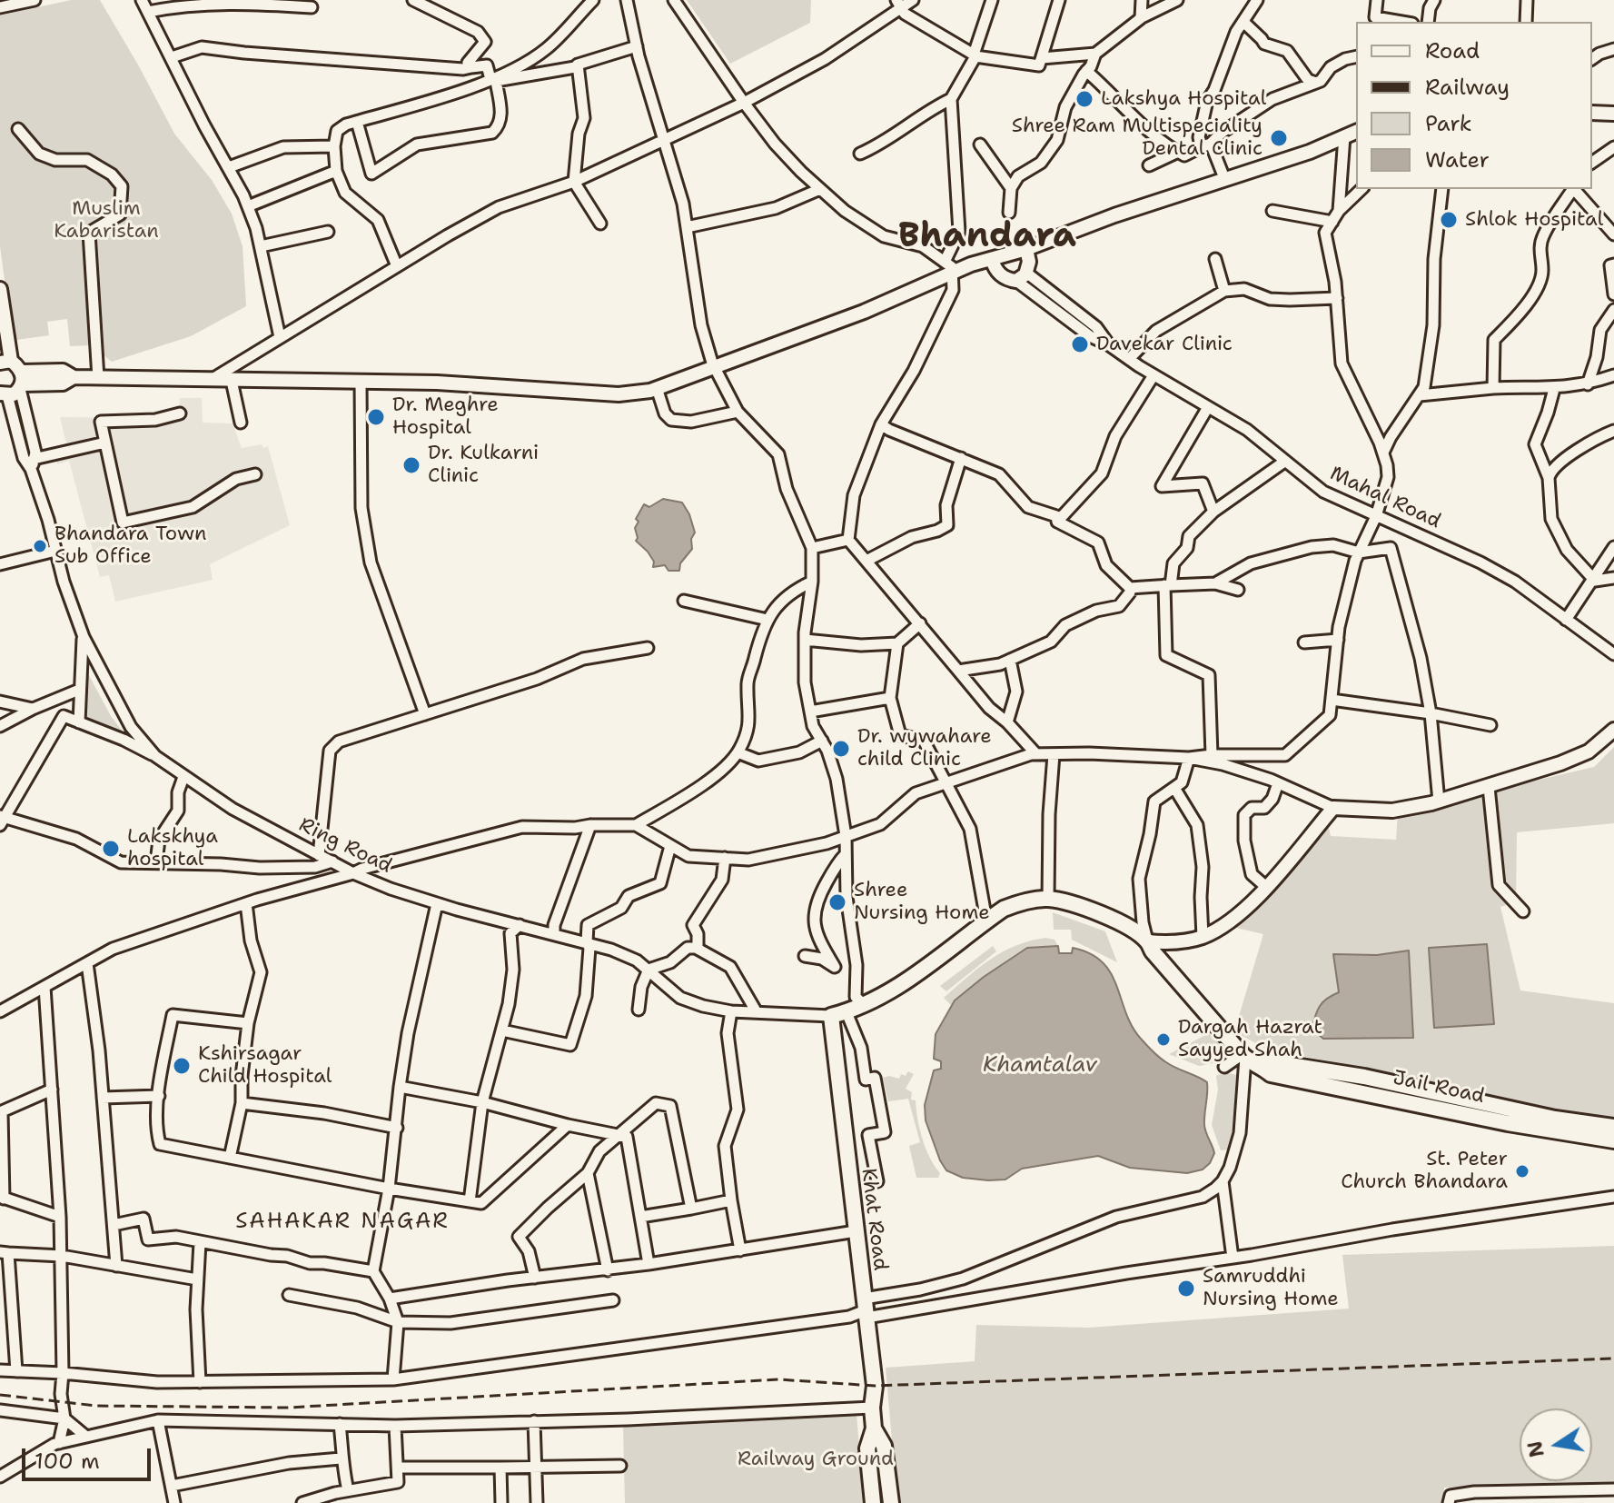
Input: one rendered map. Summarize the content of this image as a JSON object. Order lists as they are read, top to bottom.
{
  "streets": {
    "highway": ["Jail Road", "Khat Road"],
    "street": ["Mahal Road", "Ring Road"]
  },
  "crossings": [
    ["Ring Road", "Khat Road"]
  ],
  "districts": ["Bhandara", "SAHAKAR NAGAR"],
  "water": ["Khamtalav"],
  "parks": ["Muslim Kabaristan", "Railway Ground"],
  "places": [
    "Lakshya Hospital",
    "Shree Ram Multispeciality Dental Clinic",
    "Shlok Hospital",
    "Davekar Clinic",
    "Dr. Meghre Hospital",
    "Dr. Kulkarni Clinic",
    "Bhandara Town Sub Office",
    "Dr. wywahare child Clinic",
    "Lakskhya hospital",
    "Shree Nursing Home",
    "Dargah Hazrat Sayyed Shah",
    "Kshirsagar Child Hospital",
    "St. Peter Church Bhandara",
    "Samruddhi Nursing Home"
  ],
  "legend": [
    "Road",
    "Railway",
    "Park",
    "Water"
  ],
  "scale_bar": "100 m",
  "north": "left"
}
